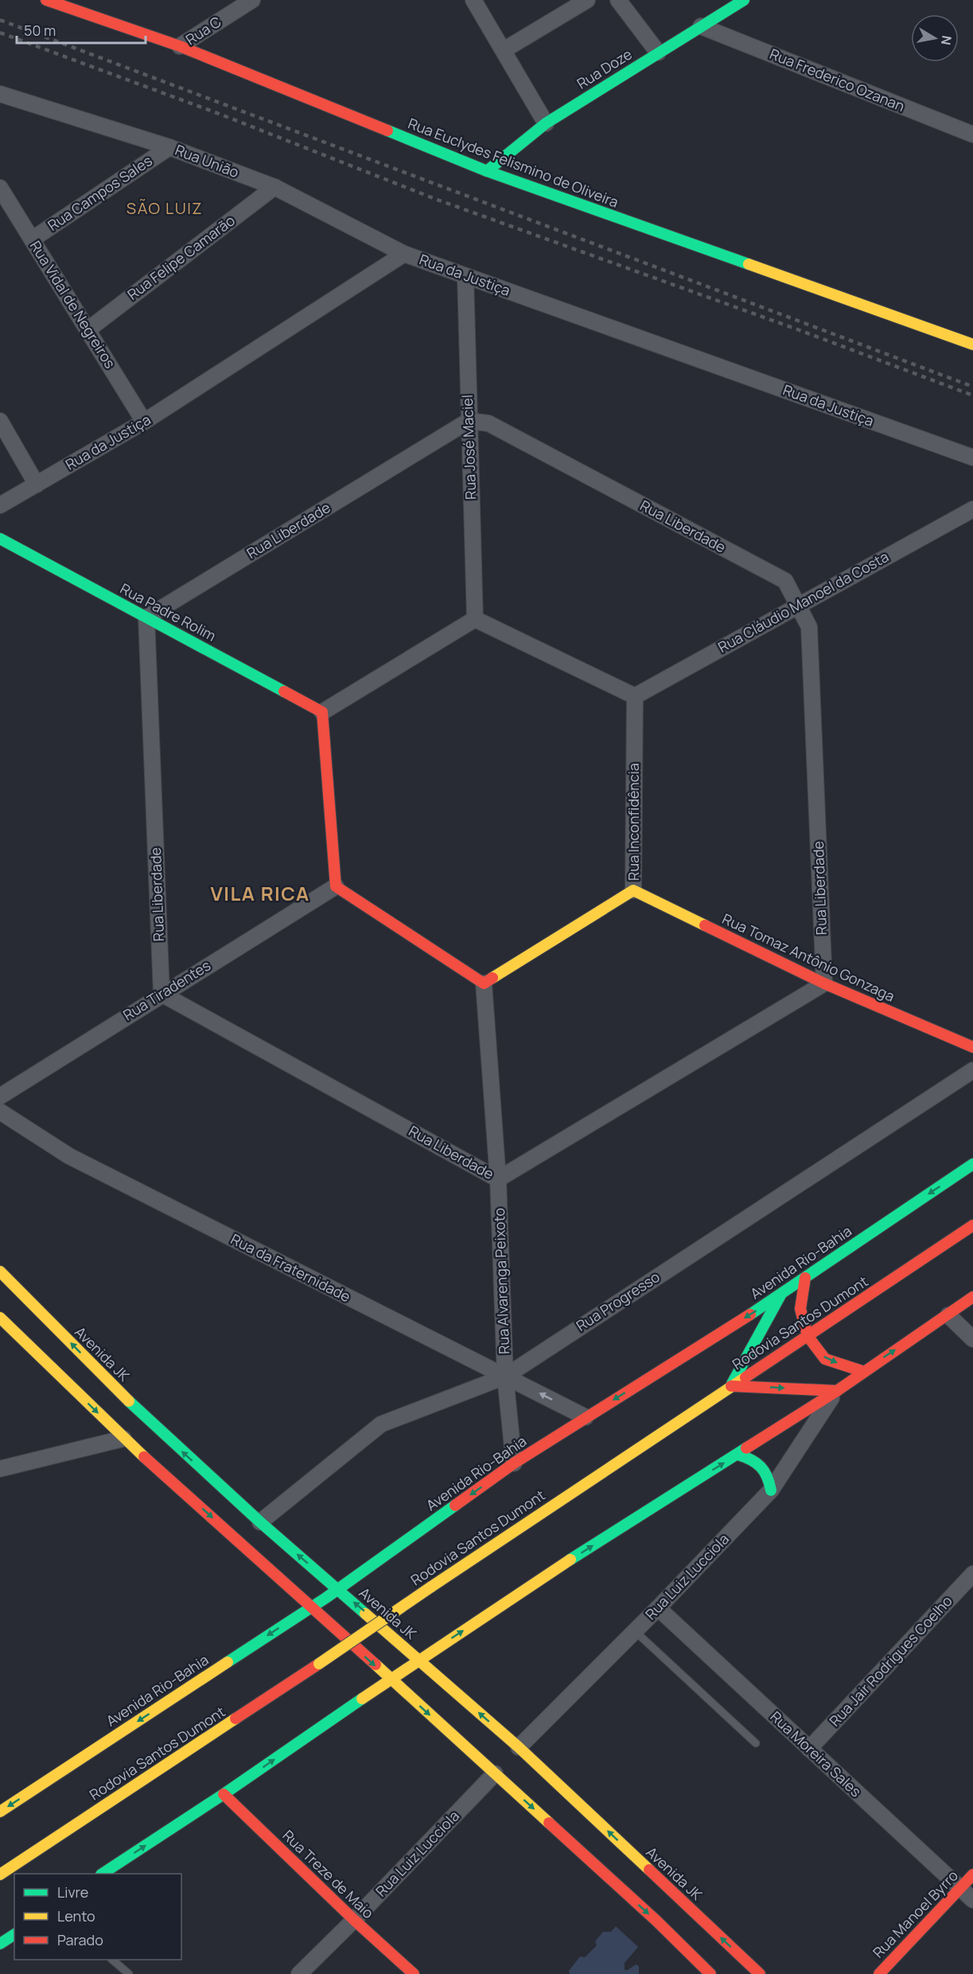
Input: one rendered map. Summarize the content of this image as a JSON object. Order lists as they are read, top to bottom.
{
  "streets": {
    "main road": [
      "Rua Doze",
      "Rua Euclydes Felismino de Oliveira",
      "Rua Padre Rolim",
      "Rua Inconfidência",
      "Rua Tomaz Antônio Gonzaga",
      "Avenida Rio-Bahia",
      "Rodovia Santos Dumont",
      "Avenida JK",
      "Rua Treze de Maio",
      "Rua Manoel Byrro"
    ],
    "street": [
      "Rua C",
      "Rua Frederico Ozanan",
      "Rua União",
      "Rua Campos Sales",
      "Rua Felipe Camarão",
      "Rua da Justiça",
      "Rua Vidal de Negreiros",
      "Rua José Maciel",
      "Rua Liberdade",
      "Rua Cláudio Manoel da Costa",
      "Rua Tiradentes",
      "Rua da Fraternidade",
      "Rua Alvarenga Peixoto",
      "Rua Progresso",
      "Rua Luiz Lucciola",
      "Rua Jair Rodrigues Coelho",
      "Rua Moreira Sales"
    ]
  },
  "crossings": [
    ["Rua C", "Rua Euclydes Felismino de Oliveira"],
    ["Rua Doze", "Rua Frederico Ozanan"],
    ["Rua Doze", "Rua Euclydes Felismino de Oliveira"],
    ["Rua União", "Rua Campos Sales"],
    ["Rua União", "Rua Felipe Camarão"],
    ["Rua União", "Rua da Justiça"],
    ["Rua Campos Sales", "Rua Vidal de Negreiros"],
    ["Rua Felipe Camarão", "Rua Vidal de Negreiros"],
    ["Rua da Justiça", "Rua Vidal de Negreiros"],
    ["Rua da Justiça", "Rua José Maciel"],
    ["Rua José Maciel", "Rua Liberdade"],
    ["Rua Liberdade", "Rua Cláudio Manoel da Costa"],
    ["Rua Liberdade", "Rua Padre Rolim"],
    ["Rua Liberdade", "Rua Tomaz Antônio Gonzaga"],
    ["Rua Liberdade", "Rua Tiradentes"],
    ["Rua Liberdade", "Rua Alvarenga Peixoto"],
    ["Rua Cláudio Manoel da Costa", "Rua Inconfidência"],
    ["Rua Inconfidência", "Rua Tomaz Antônio Gonzaga"],
    ["Rua Inconfidência", "Rua Alvarenga Peixoto"],
    ["Avenida Rio-Bahia", "Rua da Fraternidade"],
    ["Avenida Rio-Bahia", "Rua Alvarenga Peixoto"],
    ["Avenida Rio-Bahia", "Avenida JK"],
    ["Rua da Fraternidade", "Rua Alvarenga Peixoto"],
    ["Rua da Fraternidade", "Rua Progresso"],
    ["Rua Alvarenga Peixoto", "Rua Progresso"],
    ["Rua Progresso", "Avenida JK"],
    ["Avenida JK", "Rua Luiz Lucciola"],
    ["Rua Luiz Lucciola", "Rua Moreira Sales"],
    ["Rua Luiz Lucciola", "Rua Treze de Maio"],
    ["Rua Jair Rodrigues Coelho", "Rua Moreira Sales"],
    ["Rua Moreira Sales", "Rua Manoel Byrro"]
  ],
  "one_way": ["Avenida Rio-Bahia"],
  "districts": ["SÃO LUIZ", "VILA RICA"],
  "legend": ["Livre", "Lento", "Parado"],
  "scale_bar": "50 m",
  "north": "right"
}
